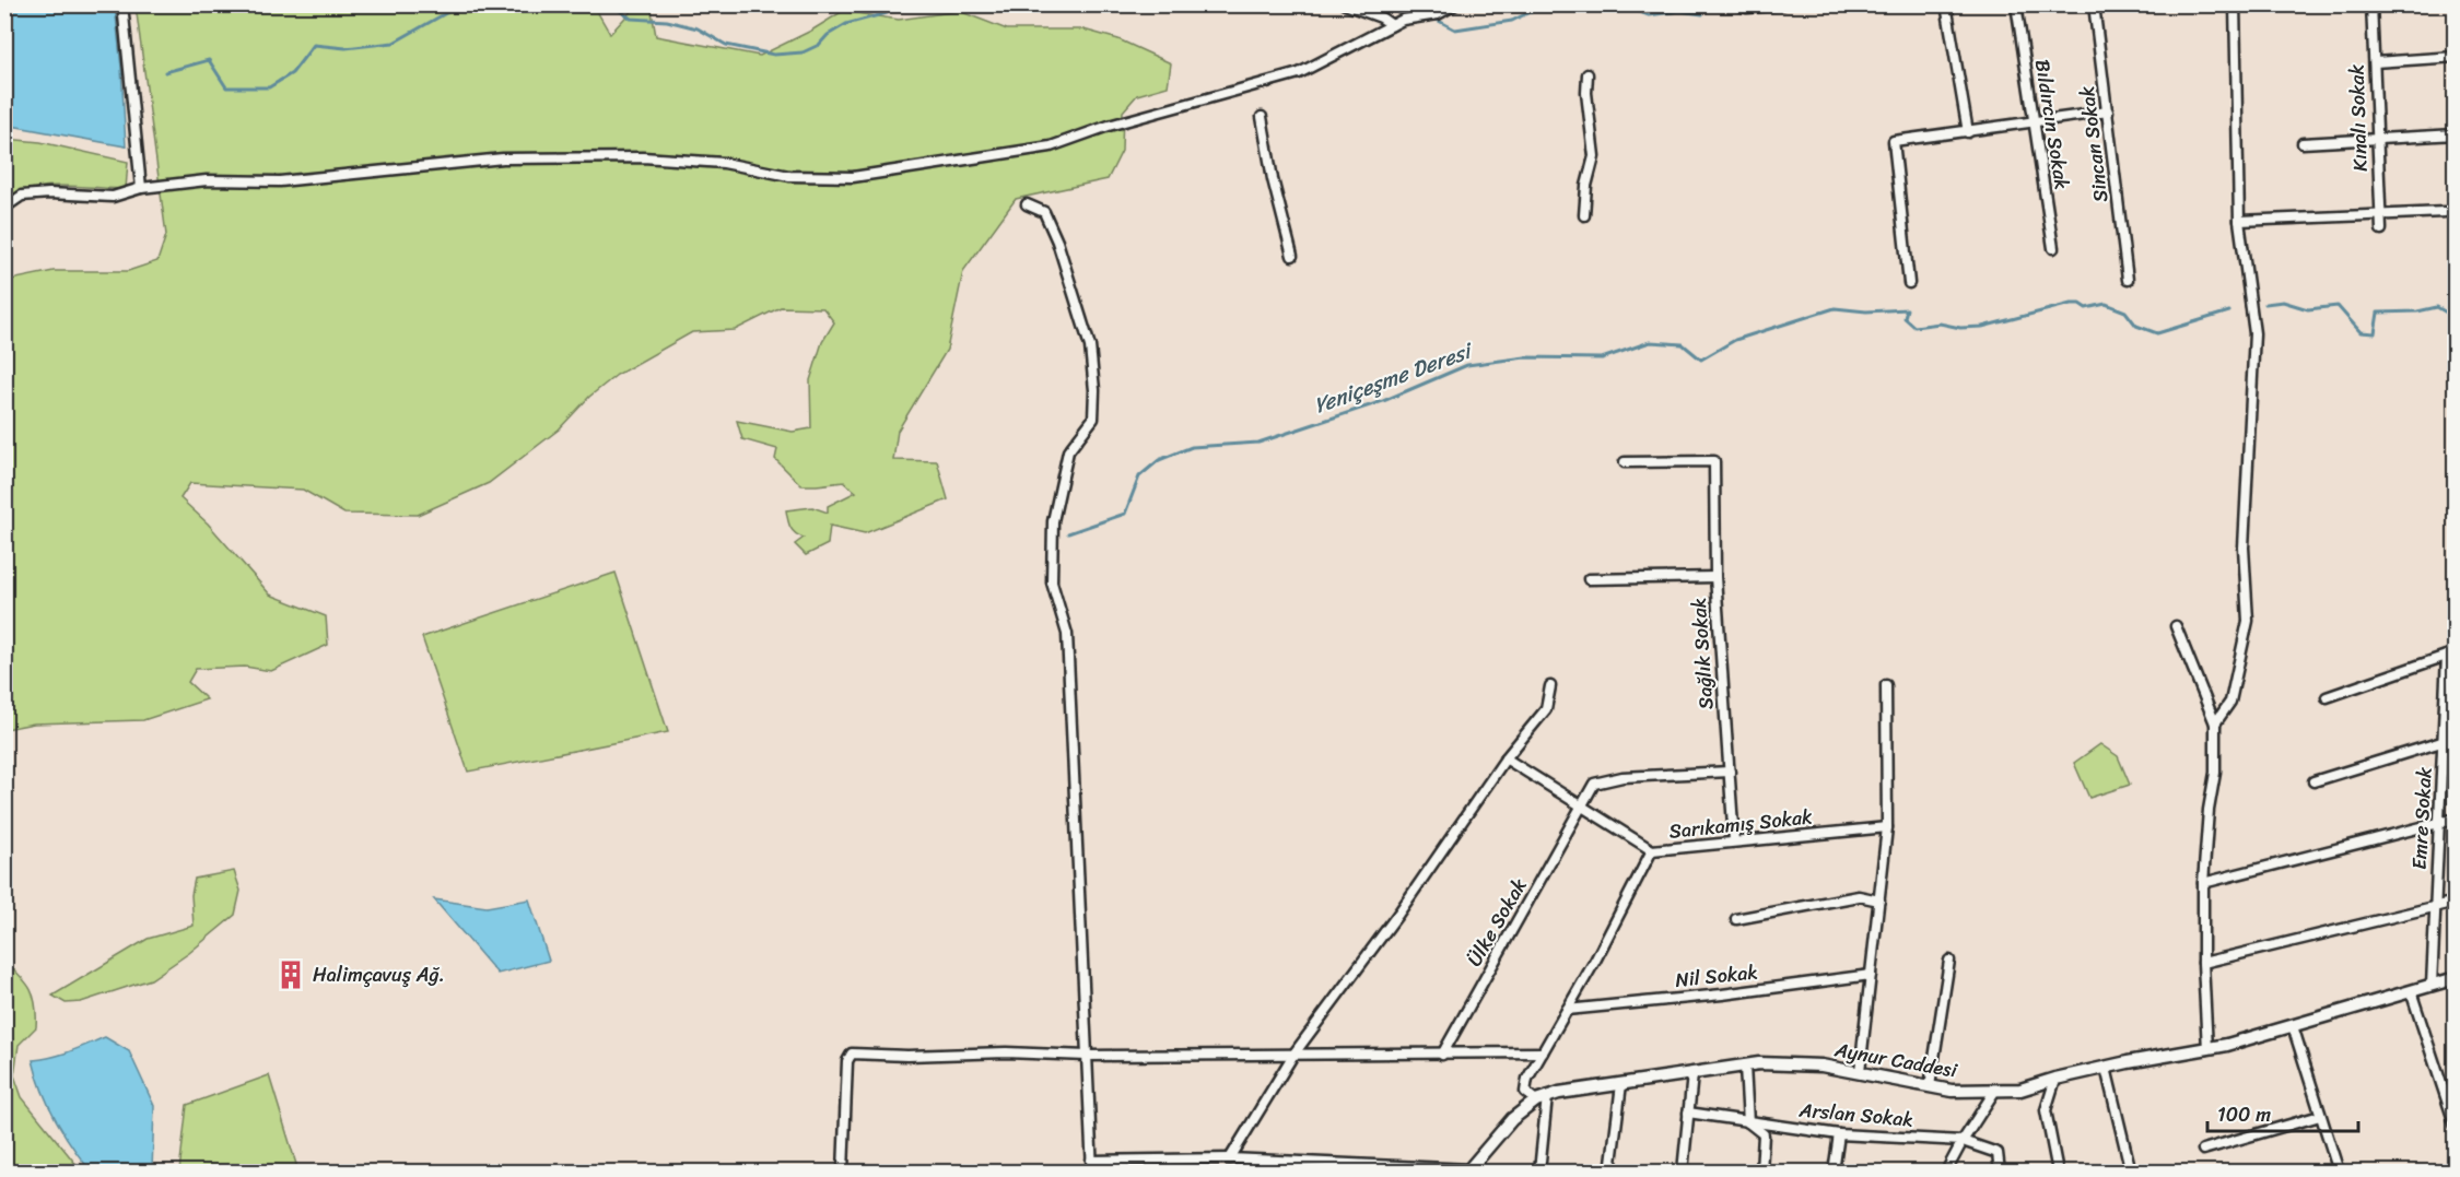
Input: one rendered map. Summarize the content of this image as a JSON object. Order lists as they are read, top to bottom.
{
  "streets": {
    "street": [
      "Kınalı Sokak",
      "Bıldırcın Sokak",
      "Sincan Sokak",
      "Sağlık Sokak",
      "Emre Sokak",
      "Sarıkamış Sokak",
      "Ülke Sokak",
      "Nil Sokak",
      "Aynur Caddesi",
      "Arslan Sokak"
    ]
  },
  "crossings": [
    ["Sağlık Sokak", "Sarıkamış Sokak"],
    ["Sağlık Sokak", "Ülke Sokak"],
    ["Emre Sokak", "Aynur Caddesi"],
    ["Sarıkamış Sokak", "Ülke Sokak"]
  ],
  "water": ["Yeniçeşme Deresi"],
  "places": {
    "building": ["Halimçavuş Ağ."]
  },
  "scale_bar": "100 m"
}
